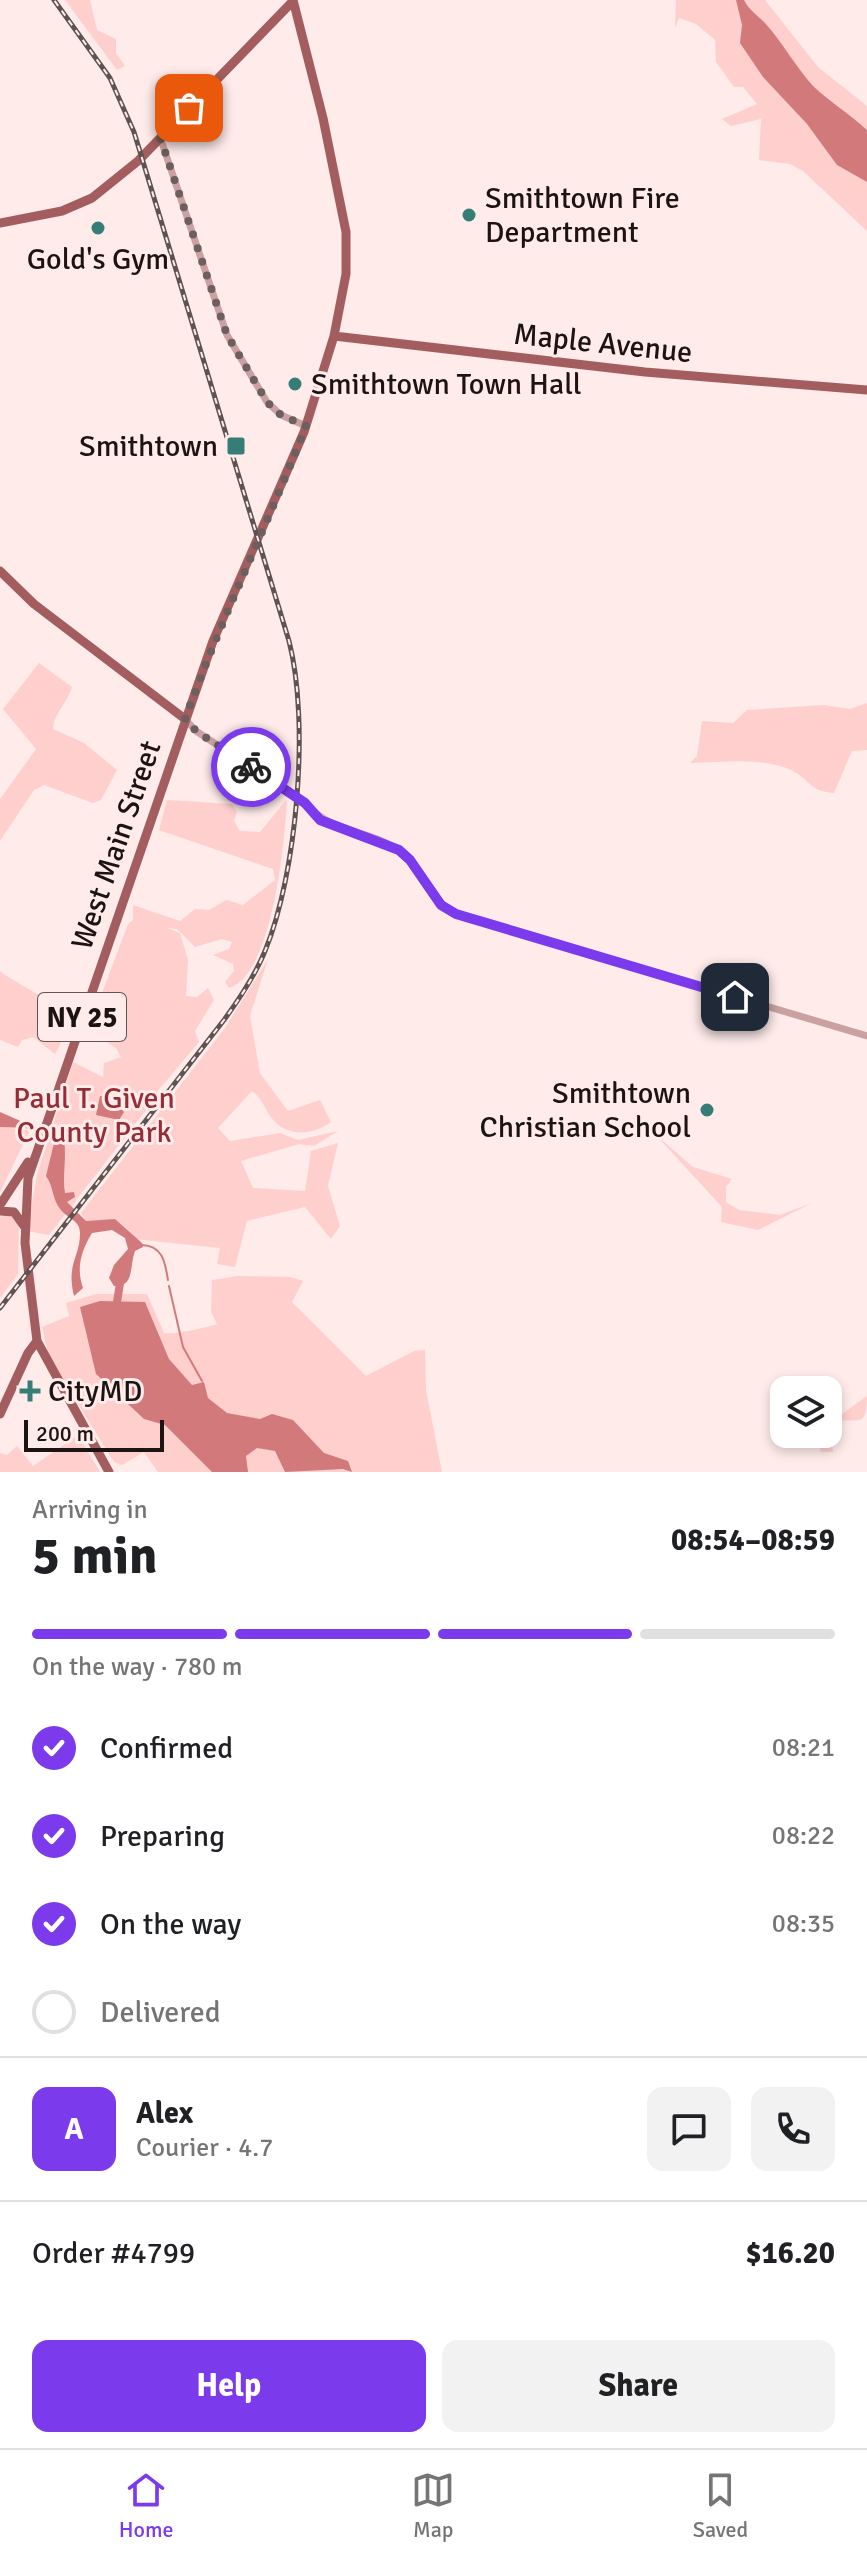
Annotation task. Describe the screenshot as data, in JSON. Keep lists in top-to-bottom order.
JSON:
{
  "streets": {
    "main road": ["Maple Avenue", "West Main Street", "NY 25"]
  },
  "crossings": [
    ["Maple Avenue", "West Main Street"],
    ["West Main Street", "NY 25"]
  ],
  "parks": ["Paul T. Given County Park"],
  "places": {
    "other": [
      "Smithtown Fire Department",
      "Gold's Gym",
      "Smithtown Town Hall",
      "Smithtown Christian School"
    ],
    "transit": ["Smithtown"],
    "health": ["CityMD"]
  },
  "scale_bar": "200 m",
  "page": {
    "scale": "200 m",
    "heading": ["5 min", "Arriving in", "08:54–08:59"],
    "panel": [
      "Alex",
      "Courier · 4.7",
      "Order #4799",
      "$16.20"
    ],
    "bar": "On the way · 780 m",
    "list": [
      ["Confirmed", "08:21"],
      ["Preparing", "08:22"],
      ["On the way", "08:35"],
      "Delivered"
    ],
    "round": "A",
    "buttons": ["Help", "Share"],
    "tabs": ["Home", "Map", "Saved"]
  }
}
